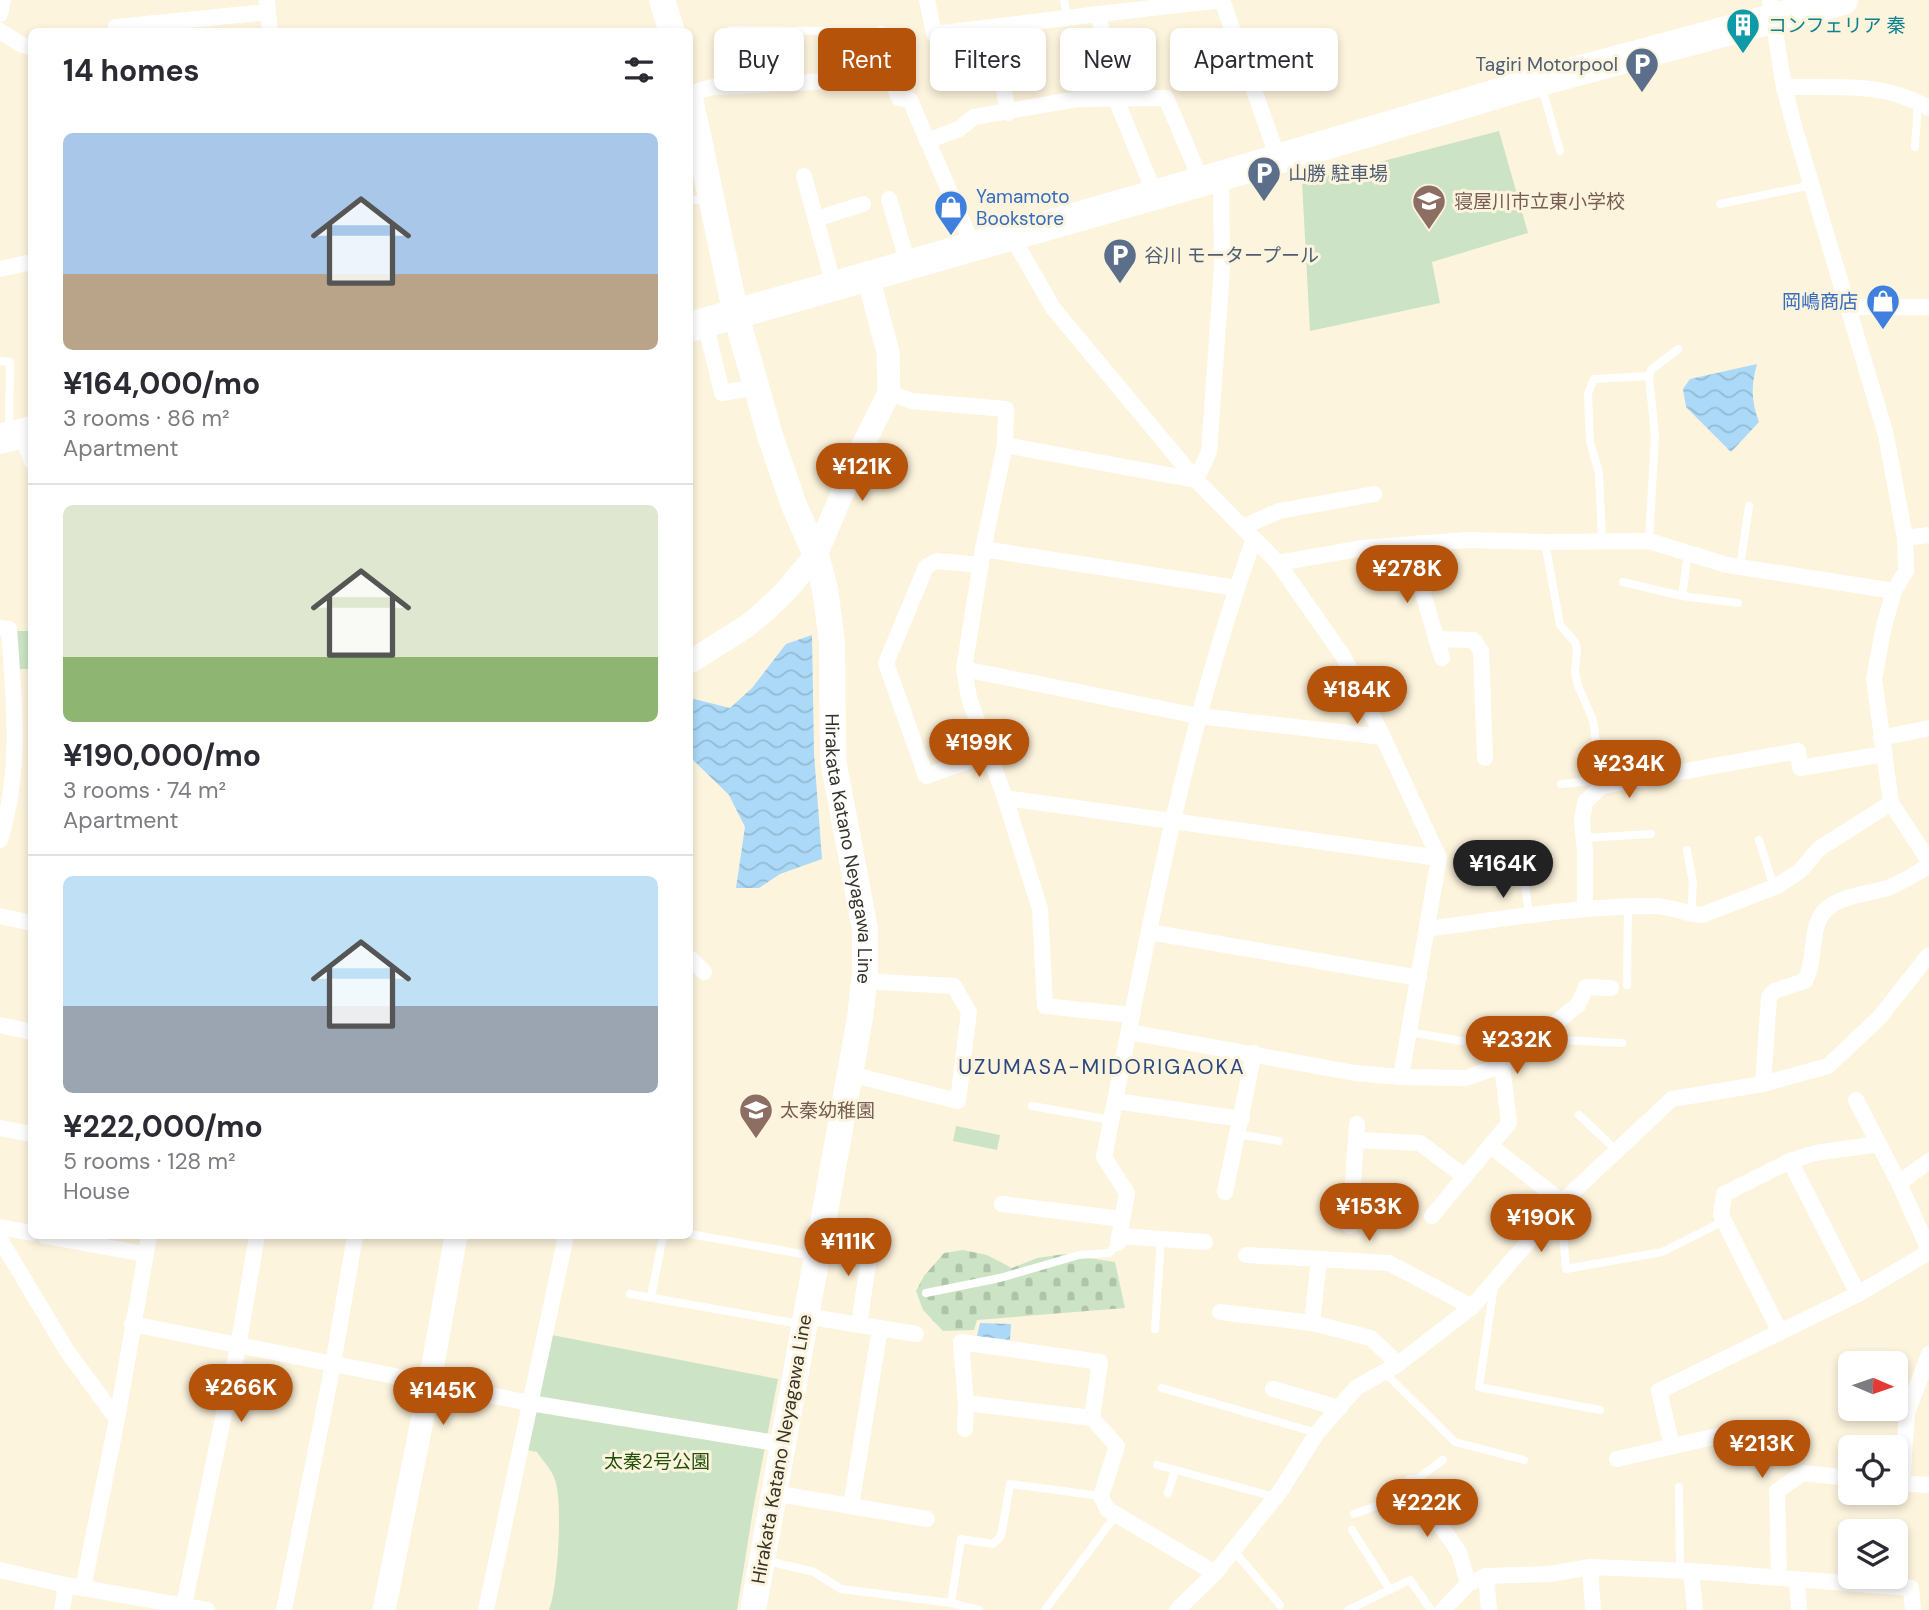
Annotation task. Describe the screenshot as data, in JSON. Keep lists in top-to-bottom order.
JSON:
{
  "streets": {
    "main road": ["Hirakata Katano Neyagawa Line"]
  },
  "districts": ["UZUMASA-MIDORIGAOKA"],
  "parks": ["太秦2号公園"],
  "places": {
    "building": ["コンフェリア 秦"],
    "parking": ["Tagiri Motorpool", "山勝 駐車場", "谷川 モータープール"],
    "school or university": ["寝屋川市立東小学校", "太秦幼稚園"],
    "shop": ["Yamamoto Bookstore", "岡嶋商店"]
  },
  "north": "right",
  "page": {
    "chip": [
      "Buy",
      "Rent",
      "Filters",
      "New",
      "Apartment"
    ],
    "heading": "14 homes",
    "list": [
      {
        "name": "¥164,000/mo",
        "note": "3 rooms · 86 m² · Apartment"
      },
      {
        "name": "¥190,000/mo",
        "note": "3 rooms · 74 m² · Apartment"
      },
      {
        "name": "¥222,000/mo",
        "note": "5 rooms · 128 m² · House"
      }
    ],
    "price": [
      "¥121K",
      "¥278K",
      "¥184K",
      "¥199K",
      "¥234K",
      "¥164K",
      "¥232K",
      "¥153K",
      "¥190K",
      "¥111K",
      "¥266K",
      "¥145K",
      "¥213K",
      "¥222K"
    ]
  }
}
